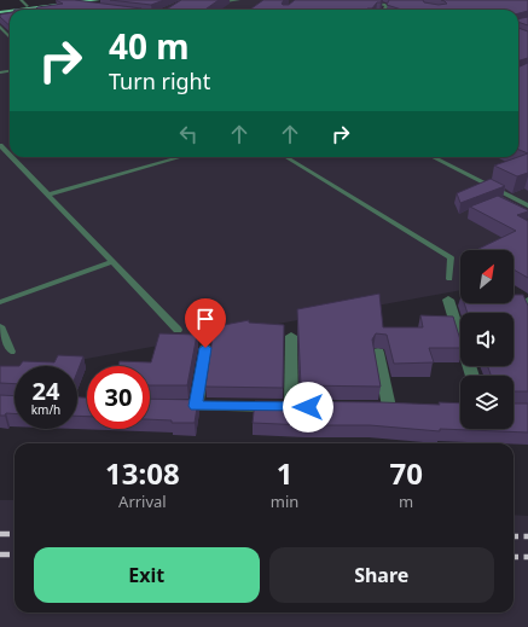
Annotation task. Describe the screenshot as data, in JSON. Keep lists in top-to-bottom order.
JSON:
{
  "north": "top right",
  "page": {
    "turn": ["40 m", "Turn right"],
    "speed": "24 km/h",
    "limit": "30",
    "eta": [
      "13:08",
      "Arrival",
      "1",
      "min",
      "70",
      "m"
    ],
    "buttons": ["Exit", "Share"]
  }
}
